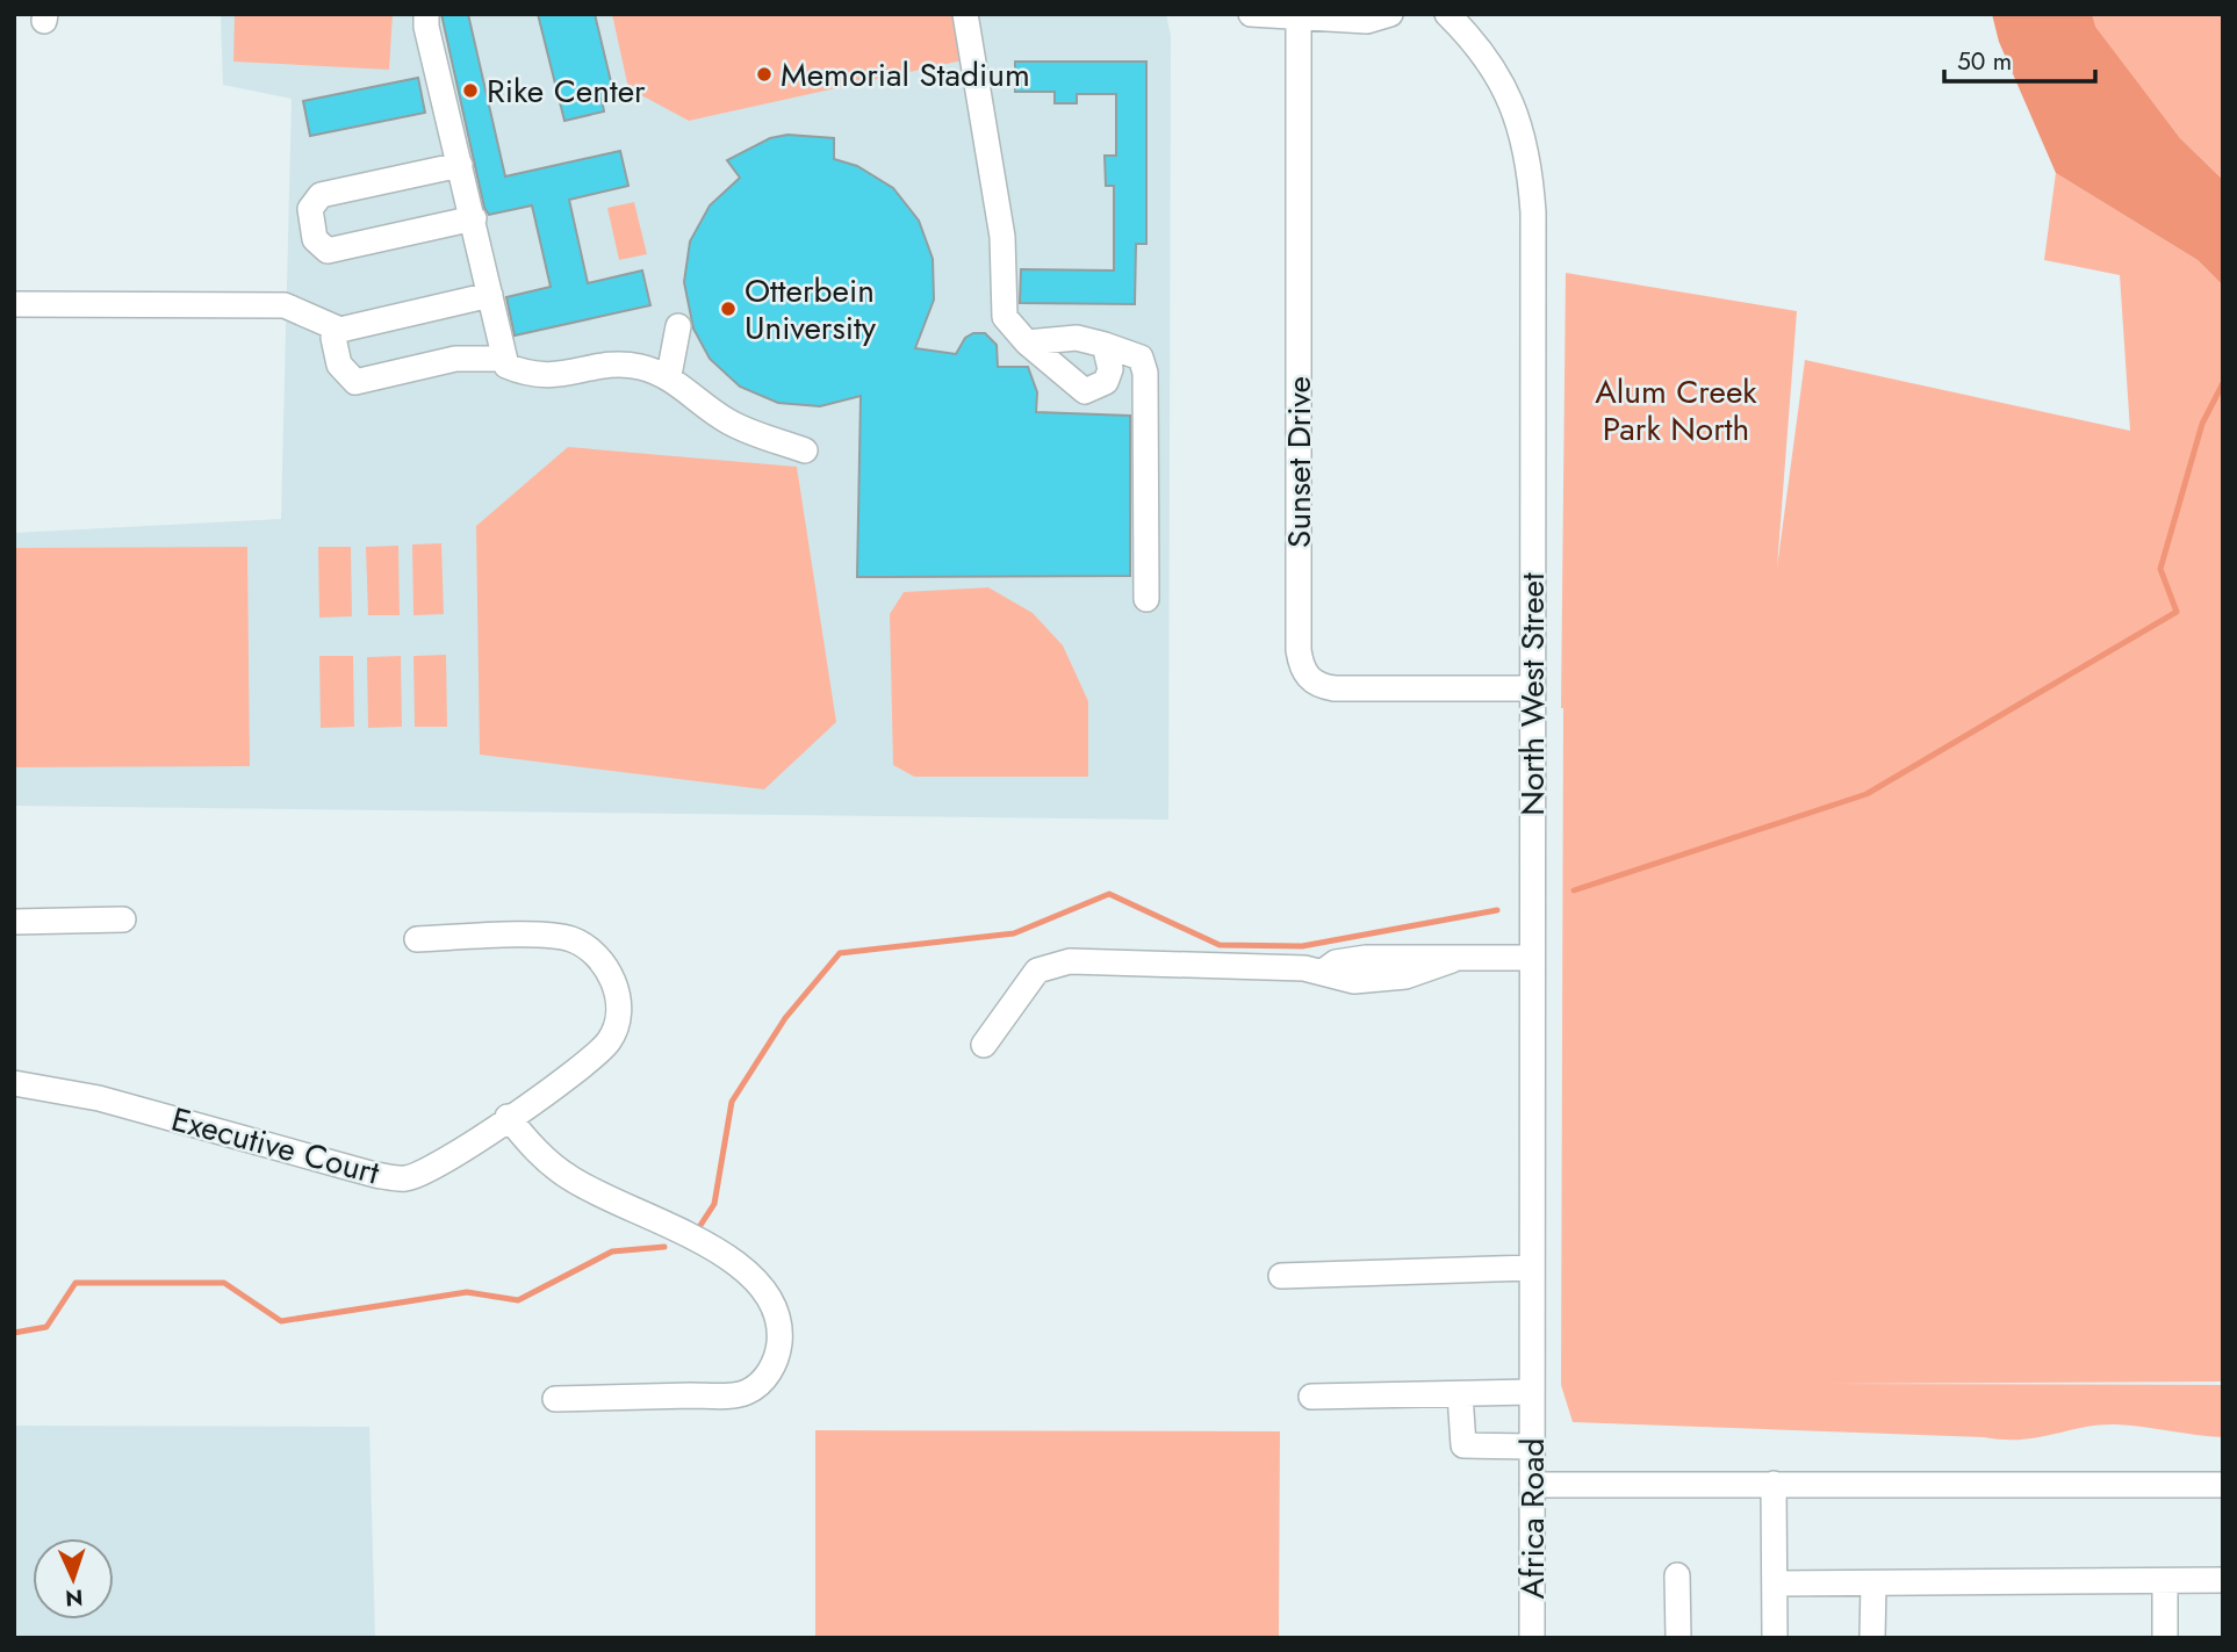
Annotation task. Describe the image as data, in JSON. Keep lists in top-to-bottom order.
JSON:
{
  "streets": {
    "street": [
      "Sunset Drive",
      "North West Street",
      "Executive Court",
      "Africa Road"
    ]
  },
  "crossings": [
    ["Sunset Drive", "North West Street"],
    ["North West Street", "Africa Road"]
  ],
  "parks": ["Alum Creek Park North"],
  "places": ["Memorial Stadium", "Rike Center", "Otterbein University"],
  "scale_bar": "50 m",
  "north": "bottom"
}
